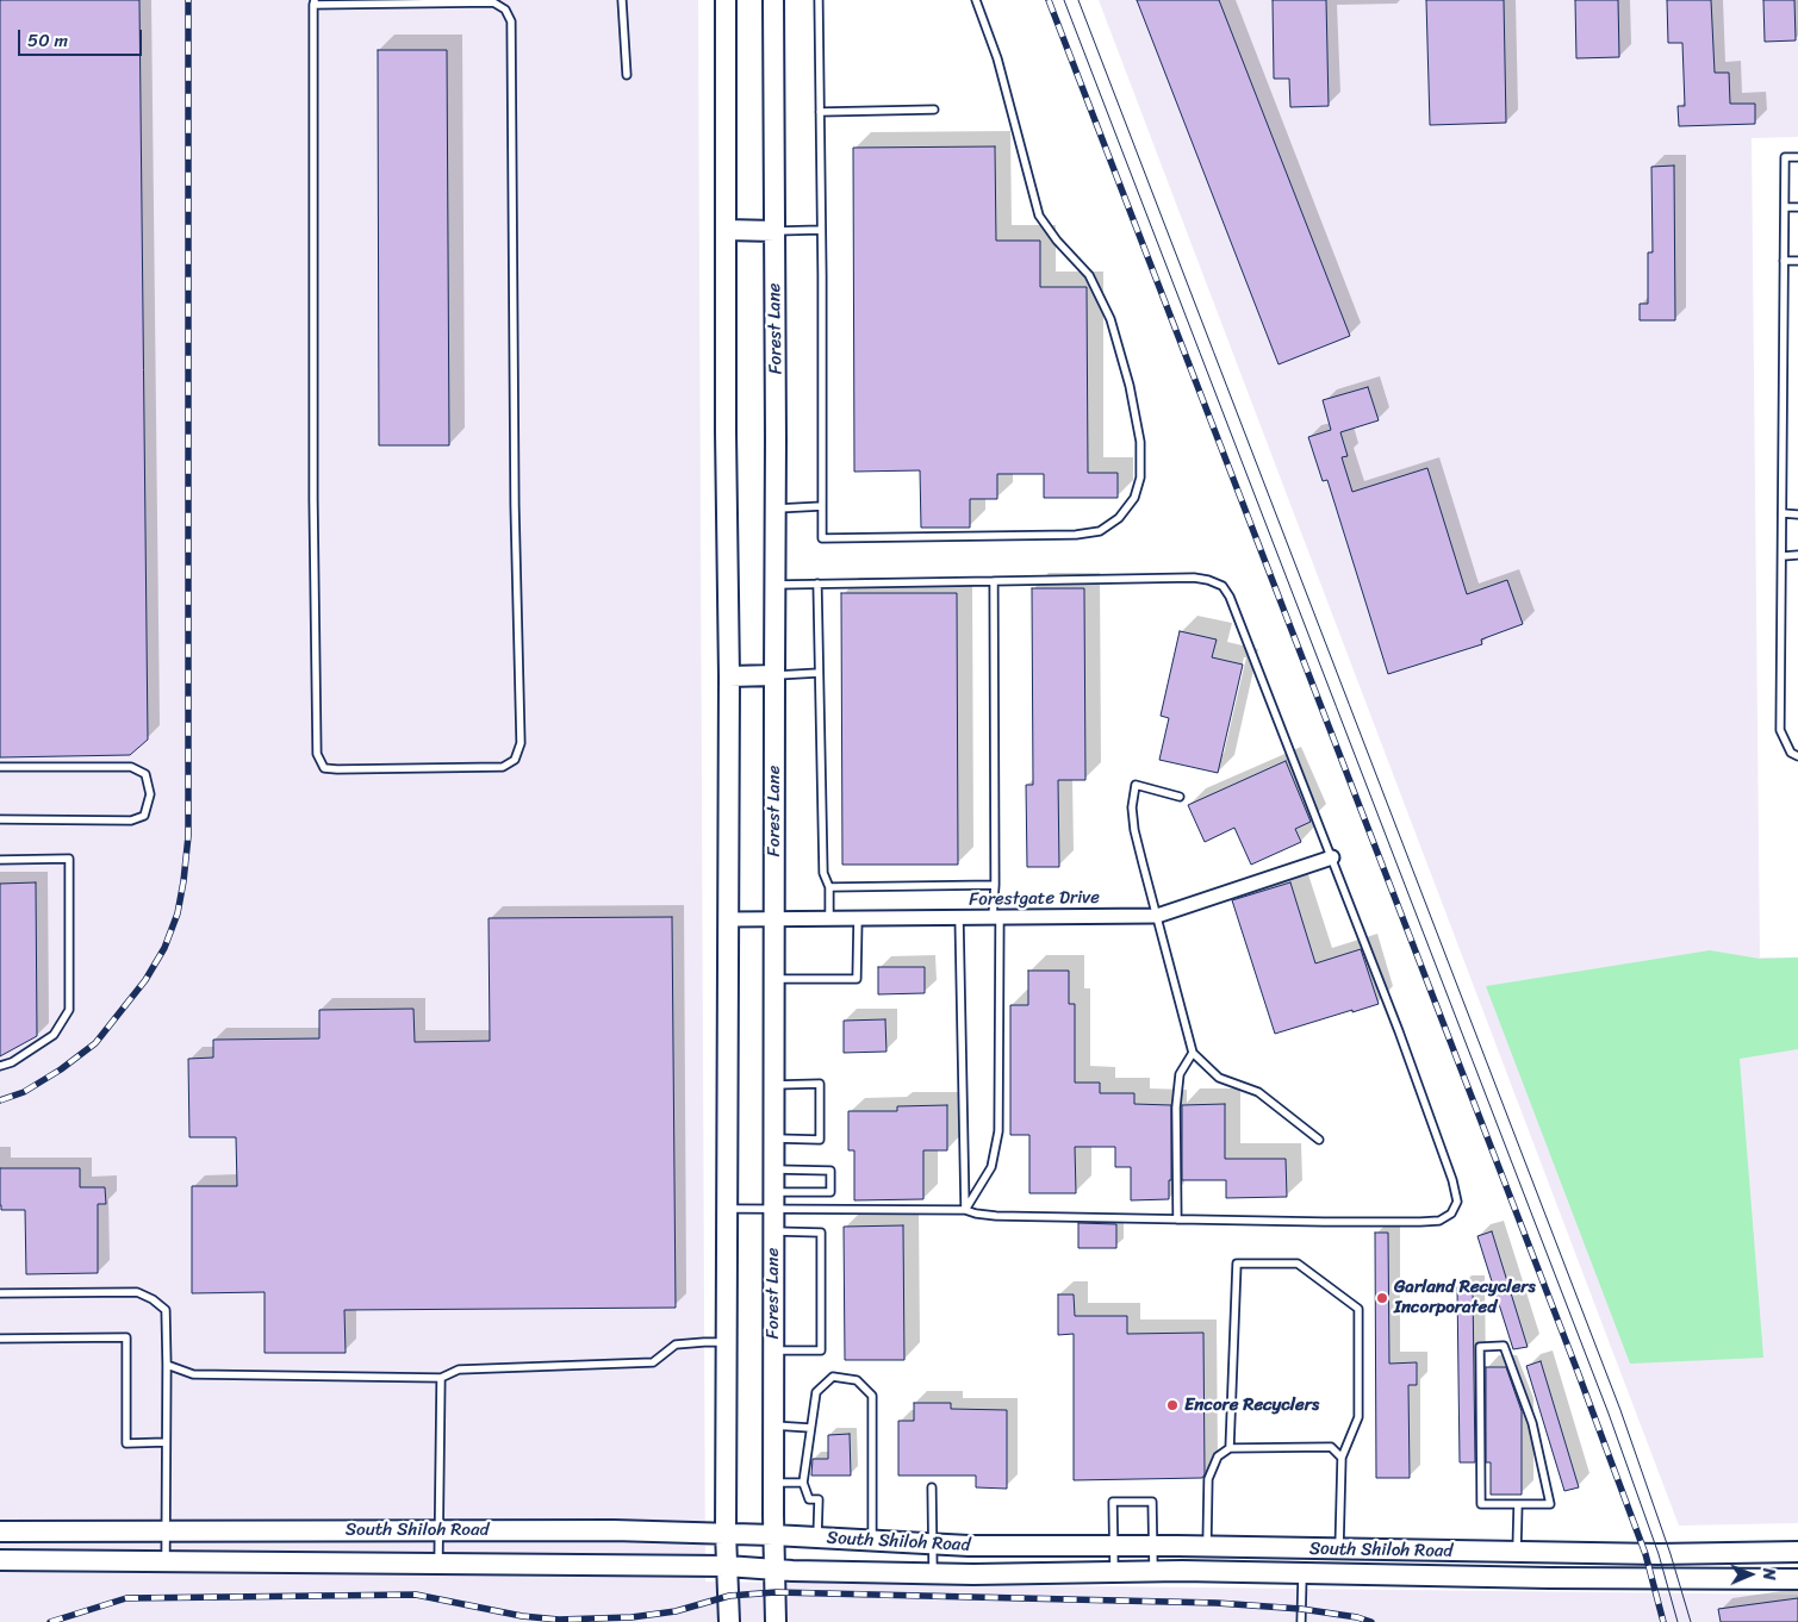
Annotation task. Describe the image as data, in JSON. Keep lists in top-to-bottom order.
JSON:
{
  "streets": {
    "main road": ["Forest Lane", "South Shiloh Road"],
    "street": ["Forestgate Drive"]
  },
  "crossings": [
    ["Forest Lane", "Forestgate Drive"],
    ["Forest Lane", "South Shiloh Road"]
  ],
  "places": ["Garland Recyclers Incorporated", "Encore Recyclers"],
  "scale_bar": "50 m",
  "north": "right"
}
